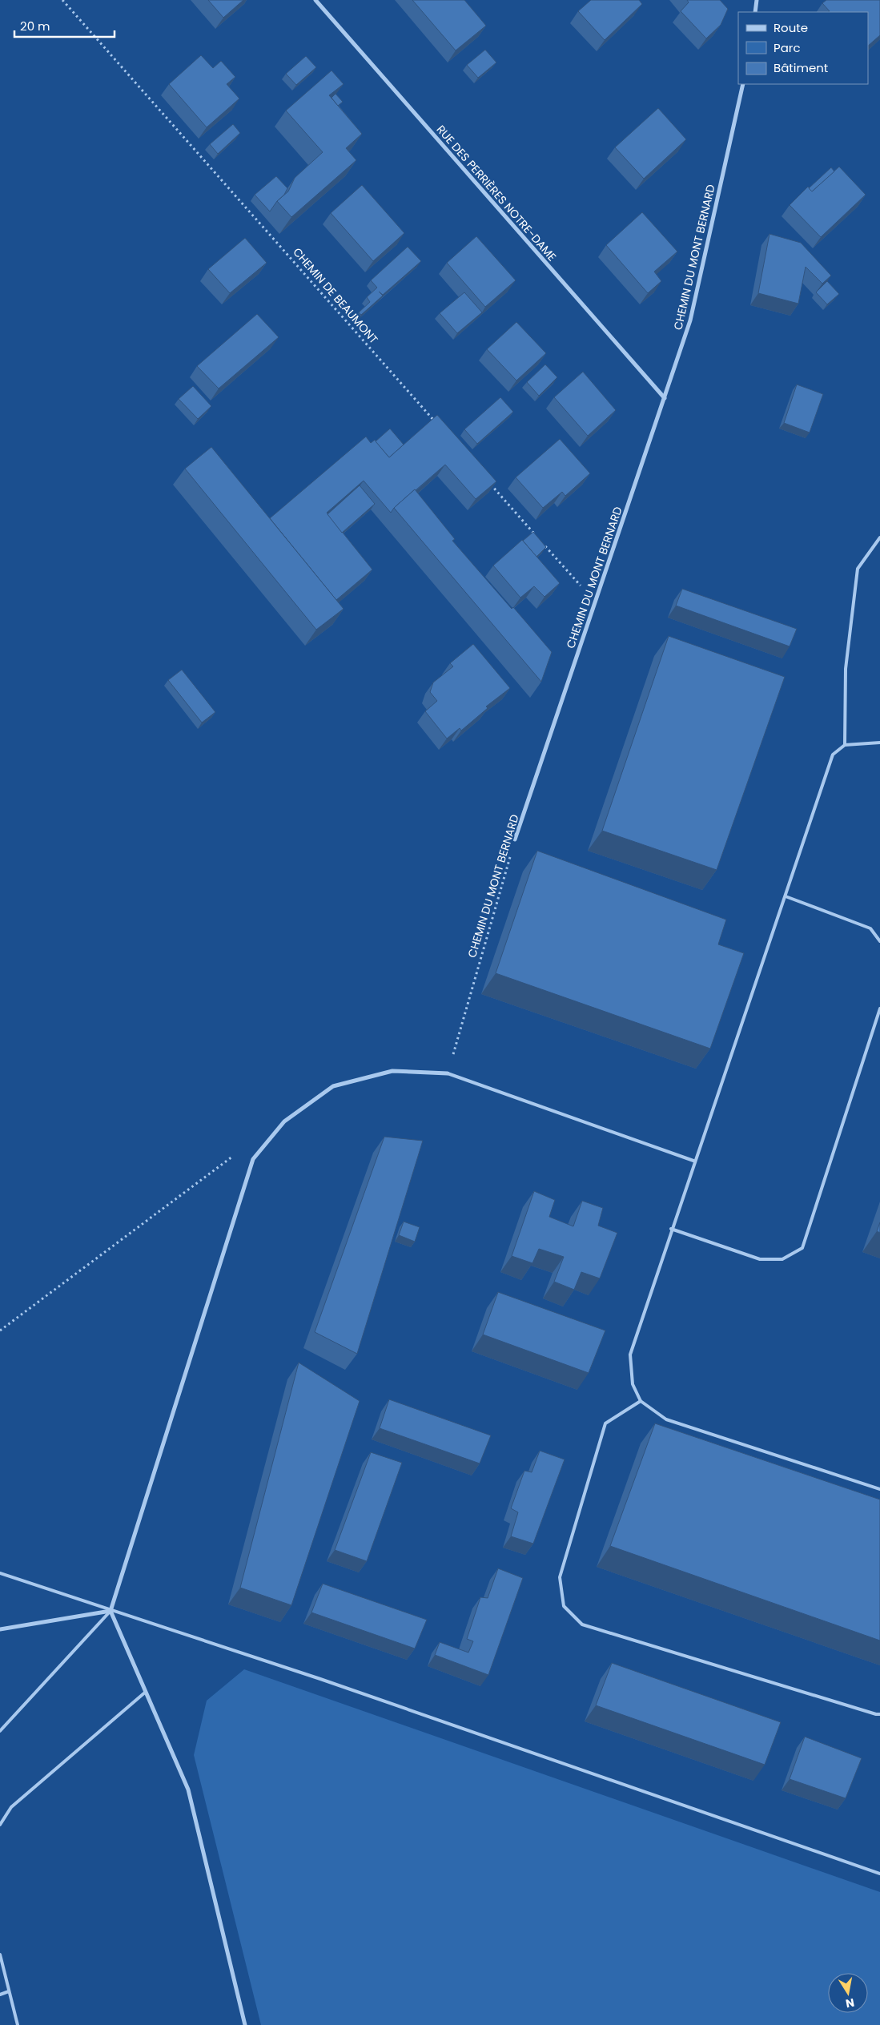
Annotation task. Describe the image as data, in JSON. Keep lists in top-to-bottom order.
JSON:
{
  "streets": {
    "street": ["RUE DES PERRIÈRES NOTRE-DAME", "CHEMIN DU MONT BERNARD"],
    "path": ["CHEMIN DE BEAUMONT"]
  },
  "crossings": [
    ["RUE DES PERRIÈRES NOTRE-DAME", "CHEMIN DU MONT BERNARD"]
  ],
  "legend": ["Route", "Parc", "Bâtiment"],
  "scale_bar": "20 m",
  "north": "bottom"
}
